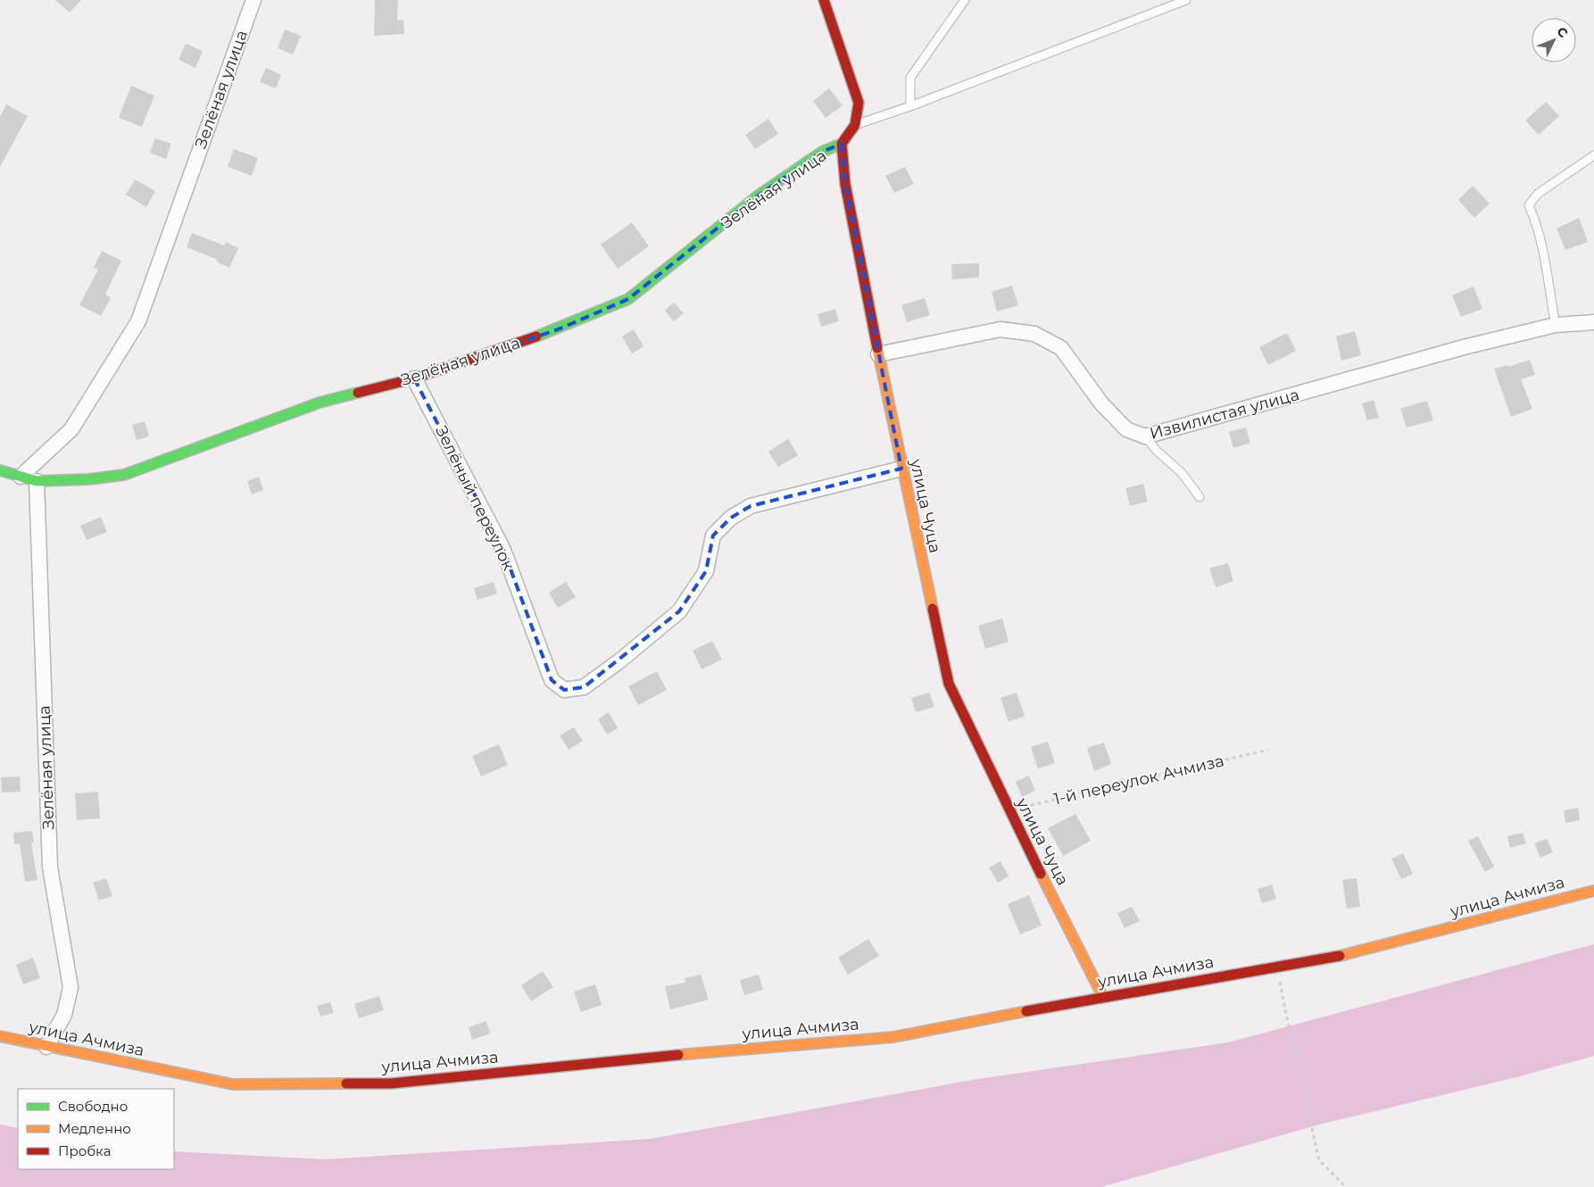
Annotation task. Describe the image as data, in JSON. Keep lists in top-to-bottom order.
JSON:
{
  "streets": {
    "street": [
      "Зелёная улица",
      "Извилистая улица",
      "Зелёный переулок",
      "улица Чуца",
      "улица Ачмиза"
    ],
    "path": ["1-й переулок Ачмиза"]
  },
  "crossings": [
    ["Зелёная улица", "Зелёный переулок"],
    ["Зелёная улица", "улица Чуца"],
    ["Зелёная улица", "улица Ачмиза"],
    ["Извилистая улица", "улица Чуца"],
    ["Зелёный переулок", "улица Чуца"],
    ["улица Чуца", "1-й переулок Ачмиза"],
    ["улица Чуца", "улица Ачмиза"]
  ],
  "legend": ["Свободно", "Медленно", "Пробка"],
  "north": "top right"
}
